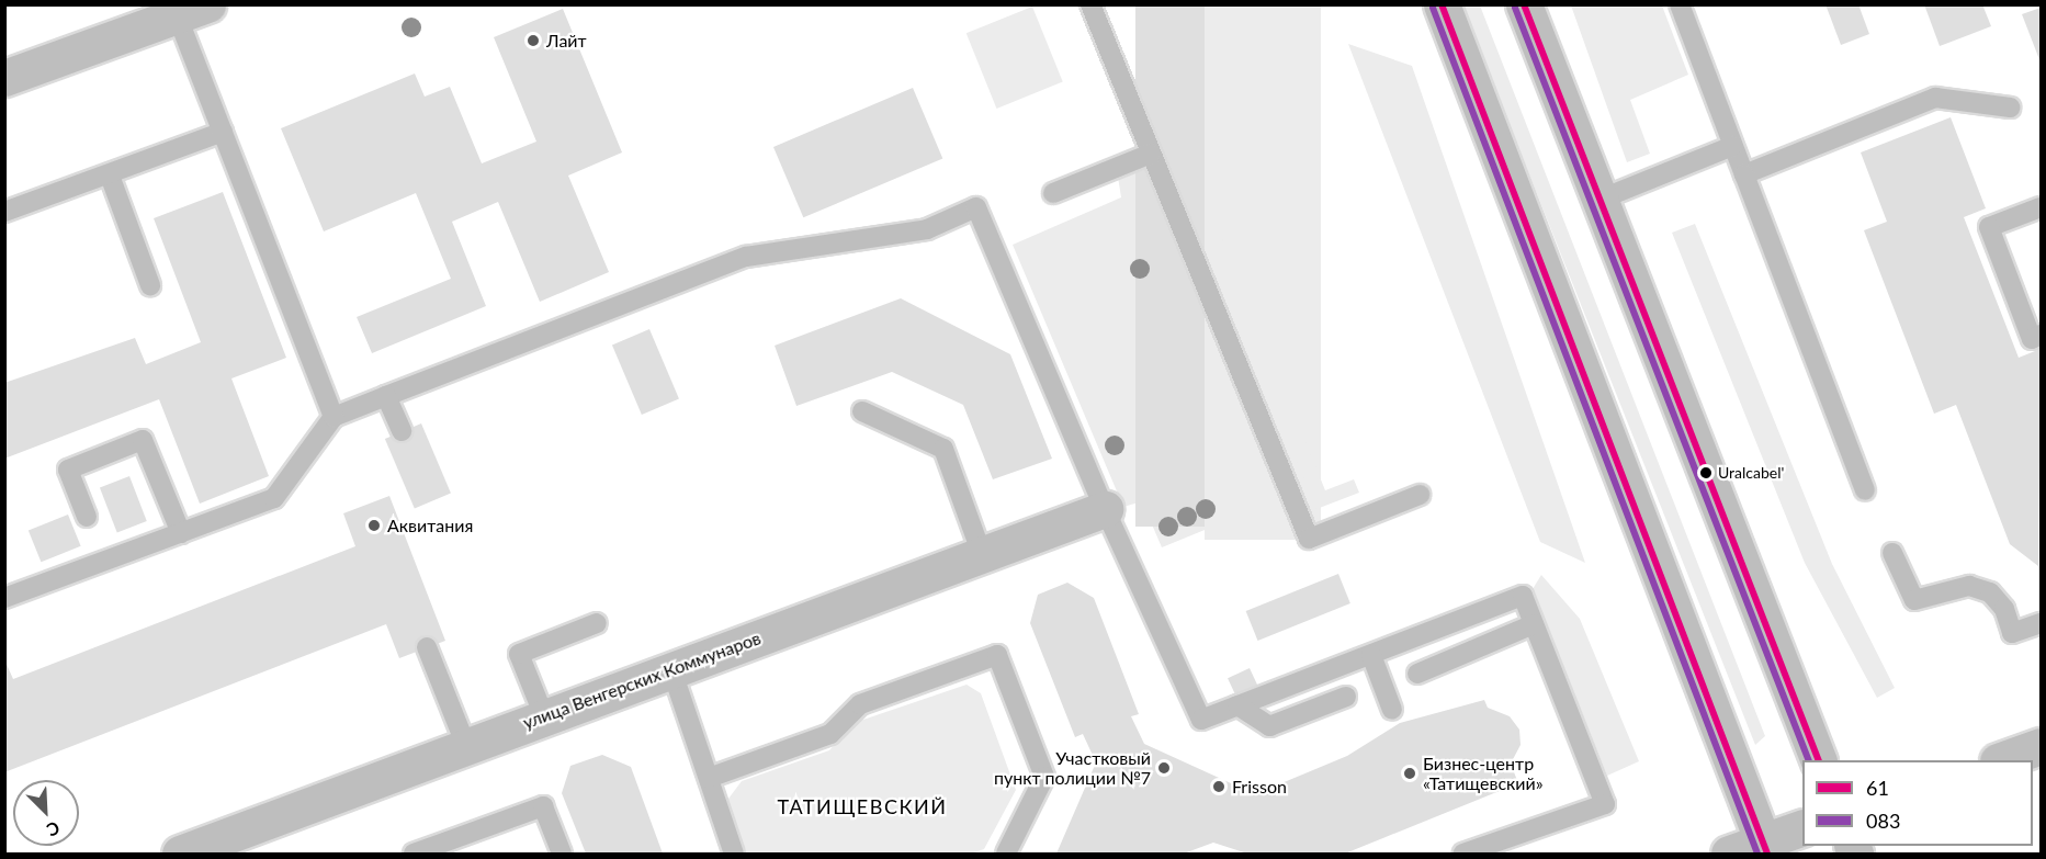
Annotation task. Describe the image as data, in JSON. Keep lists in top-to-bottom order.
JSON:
{
  "streets": {
    "main road": ["улица Венгерских Коммунаров"]
  },
  "districts": ["ТАТИЩЕВСКИЙ"],
  "places": [
    "Лайт",
    "Uralcabel'",
    "Аквитания",
    "Участковый пункт полиции №7",
    "Бизнес-центр «Татищевский»",
    "Frisson"
  ],
  "lines": ["transit line 61", "transit line 083"],
  "legend": ["61", "083"],
  "north": "bottom right"
}
